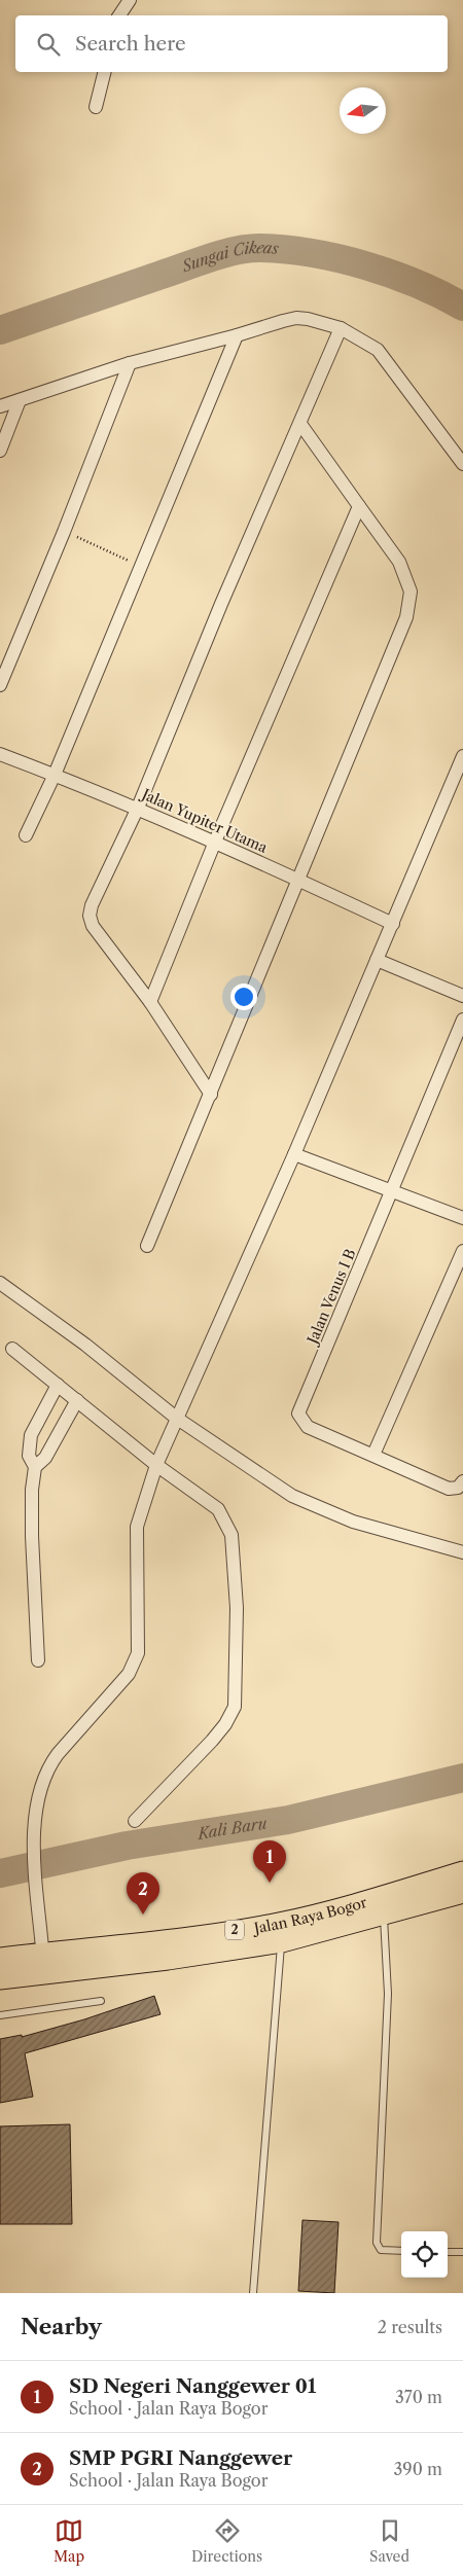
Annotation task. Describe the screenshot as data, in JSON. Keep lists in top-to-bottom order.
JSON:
{
  "streets": {
    "highway": ["Jalan Raya Bogor", "2"],
    "street": ["Jalan Yupiter Utama", "Jalan Venus I B"]
  },
  "water": ["Sungai Cikeas", "Kali Baru"],
  "north": "left",
  "page": {
    "search": "Search here",
    "pins": ["1", "2"],
    "heading": ["Nearby", "2 results"],
    "list": [
      {
        "mark": "1",
        "name": "SD Negeri Nanggewer 01",
        "note": "School · Jalan Raya Bogor",
        "value": "370 m"
      },
      {
        "mark": "2",
        "name": "SMP PGRI Nanggewer",
        "note": "School · Jalan Raya Bogor",
        "value": "390 m"
      }
    ],
    "nav": ["Map", "Directions", "Saved"]
  }
}
